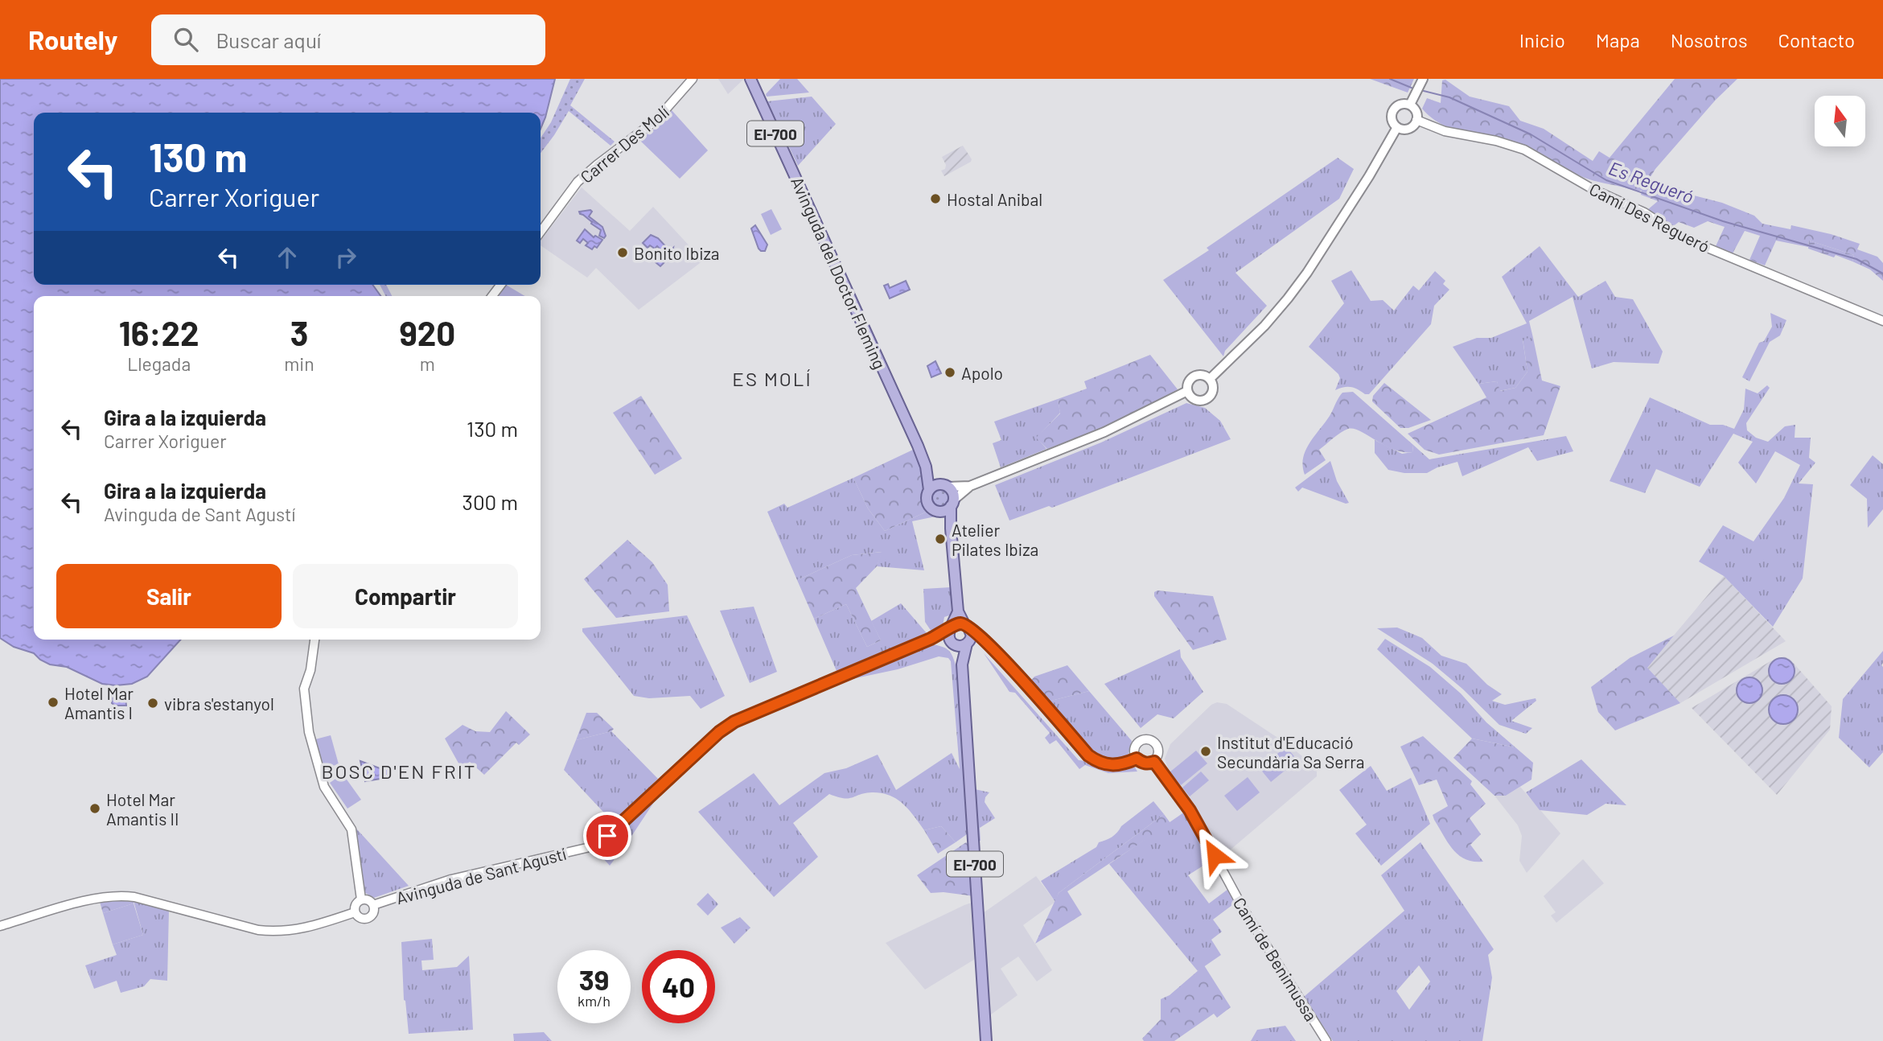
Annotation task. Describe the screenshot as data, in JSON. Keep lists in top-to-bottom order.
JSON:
{
  "streets": {
    "main road": ["EI-700", "Avinguda del Doctor Fleming"],
    "street": [
      "Carrer Des Molí",
      "Camí Des Regueró",
      "Avinguda de Sant Agustí",
      "Camí de Benimussa"
    ]
  },
  "crossings": [
    ["EI-700", "Avinguda del Doctor Fleming"],
    ["EI-700", "Avinguda de Sant Agustí"]
  ],
  "districts": ["ES MOLÍ", "BOSC D'EN FRIT"],
  "water": ["Es Regueró"],
  "places": [
    "Hostal Anibal",
    "Bonito Ibiza",
    "Apolo",
    "Atelier Pilates Ibiza",
    "Hotel Mar Amantis I",
    "vibra s'estanyol",
    "Institut d'Educació Secundària Sa Serra",
    "Hotel Mar Amantis II"
  ],
  "north": "top",
  "page": {
    "header": "Routely",
    "search": "Buscar aquí",
    "nav": [
      "Inicio",
      "Mapa",
      "Nosotros",
      "Contacto"
    ],
    "turn": ["130 m", "Carrer Xoriguer"],
    "eta": [
      "16:22",
      "Llegada",
      "3",
      "min",
      "920",
      "m"
    ],
    "list": [
      {
        "name": "Gira a la izquierda",
        "note": "Carrer Xoriguer",
        "value": "130 m"
      },
      {
        "name": "Gira a la izquierda",
        "note": "Avinguda de Sant Agustí",
        "value": "300 m"
      }
    ],
    "buttons": ["Salir", "Compartir"],
    "speed": "39 km/h",
    "limit": "40"
  }
}
